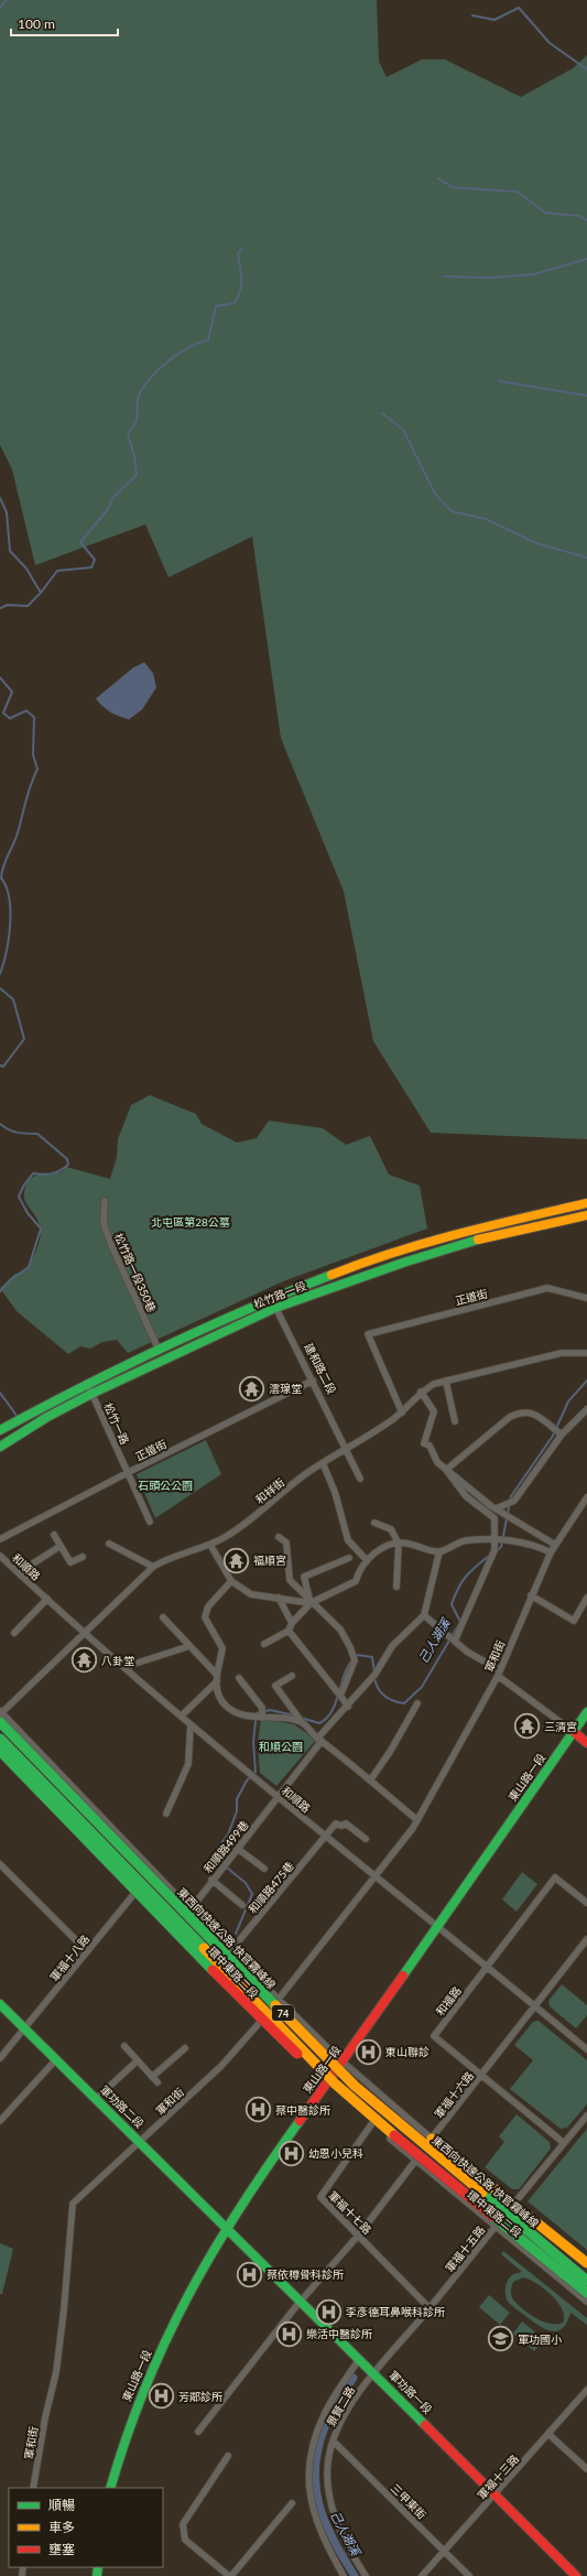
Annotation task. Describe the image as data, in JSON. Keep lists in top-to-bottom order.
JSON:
{
  "streets": {
    "main road": [
      "松竹路一段",
      "東山路一段",
      "東西向快速公路 快官霧峰線",
      "74",
      "軍功路二段",
      "軍功路一段"
    ],
    "street": [
      "松竹路一段350巷",
      "正道街",
      "建和路二段",
      "松竹一路",
      "和祥街",
      "和順路",
      "軍和街",
      "和順路499巷",
      "和順路475巷",
      "軍福十八路",
      "環中東路二段",
      "和福路",
      "軍福十六路",
      "軍福十七路",
      "軍福十五路",
      "景賢二路",
      "軍福十三路",
      "三甲東街"
    ]
  },
  "crossings": [
    ["松竹路一段350巷", "松竹路一段"],
    ["松竹路一段", "建和路二段"],
    ["松竹路一段", "松竹一路"],
    ["正道街", "建和路二段"],
    ["正道街", "松竹一路"],
    ["正道街", "和祥街"],
    ["建和路二段", "和祥街"],
    ["和祥街", "和順路"],
    ["和祥街", "東西向快速公路 快官霧峰線"],
    ["和祥街", "環中東路二段"],
    ["和順路", "軍和街"],
    ["和順路", "東山路一段"],
    ["和順路", "和順路499巷"],
    ["和順路", "和順路475巷"],
    ["和順路", "和福路"],
    ["和順路", "軍福十六路"],
    ["軍和街", "環中東路二段"],
    ["軍和街", "軍功路二段"],
    ["東山路一段", "東西向快速公路 快官霧峰線"],
    ["東山路一段", "環中東路二段"],
    ["東山路一段", "74"],
    ["東山路一段", "軍功路二段"],
    ["東山路一段", "軍功路一段"],
    ["和順路499巷", "環中東路二段"],
    ["和順路475巷", "環中東路二段"],
    ["東西向快速公路 快官霧峰線", "環中東路二段"],
    ["東西向快速公路 快官霧峰線", "74"],
    ["軍福十八路", "環中東路二段"],
    ["軍福十八路", "軍功路二段"],
    ["環中東路二段", "74"],
    ["環中東路二段", "軍福十六路"],
    ["環中東路二段", "軍福十七路"],
    ["環中東路二段", "軍福十五路"],
    ["和福路", "軍福十六路"],
    ["和福路", "軍福十五路"],
    ["軍福十六路", "軍福十七路"],
    ["軍福十六路", "軍功路一段"],
    ["軍功路二段", "軍功路一段"],
    ["軍福十七路", "軍福十五路"],
    ["軍福十五路", "軍功路一段"],
    ["軍福十五路", "景賢二路"],
    ["軍功路一段", "景賢二路"],
    ["軍功路一段", "軍福十三路"],
    ["景賢二路", "三甲東街"],
    ["軍福十三路", "三甲東街"]
  ],
  "water": ["己人湖溪"],
  "parks": ["北屯區第28公墓", "石頭公公園", "和順公園"],
  "places": {
    "temple": [
      "澐瑔堂",
      "福順宮",
      "八卦堂",
      "三清宮"
    ],
    "hospital": [
      "東山聯診",
      "蔡中醫診所",
      "幼恩小兒科",
      "蔡依樽骨科診所",
      "李彥德耳鼻喉科診所",
      "樂活中醫診所",
      "芳鄰診所"
    ],
    "school or university": ["軍功國小"]
  },
  "legend": ["順暢", "車多", "壅塞"],
  "scale_bar": "100 m"
}
